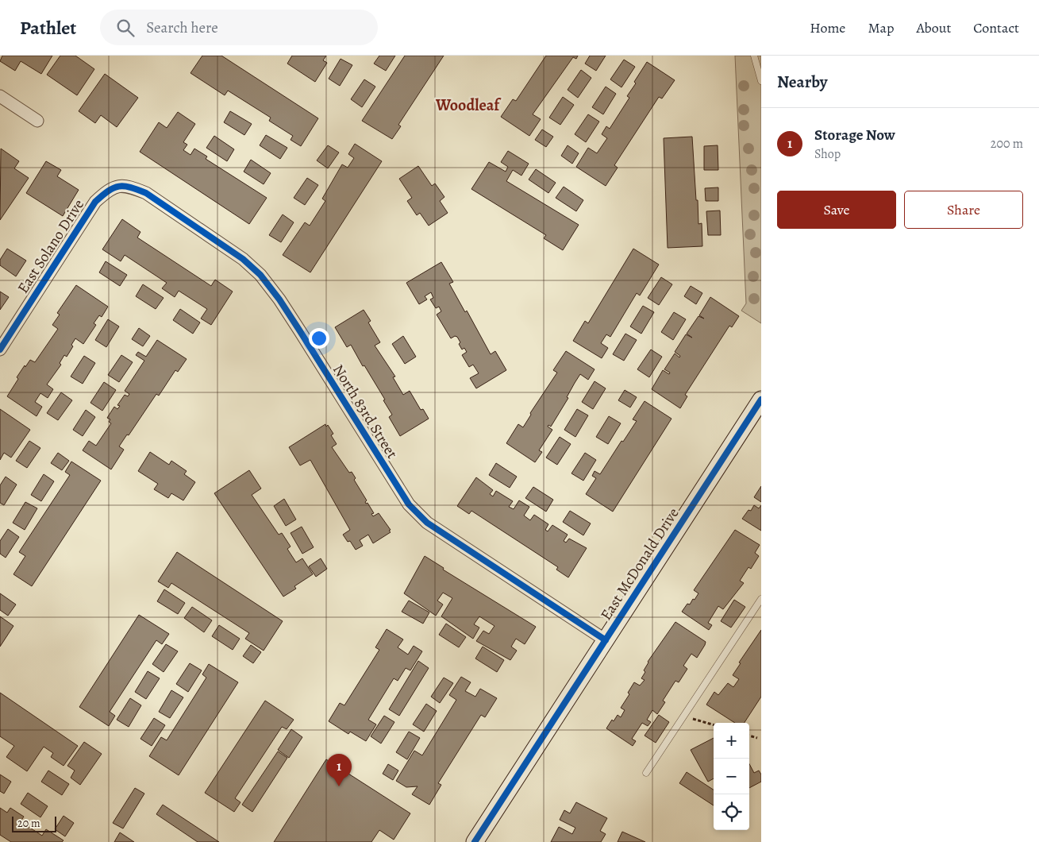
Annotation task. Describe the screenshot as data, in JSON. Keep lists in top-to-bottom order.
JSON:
{
  "streets": {
    "main road": ["East McDonald Drive"],
    "street": ["East Solano Drive", "North 83rd Street"]
  },
  "crossings": [
    ["East Solano Drive", "North 83rd Street"],
    ["North 83rd Street", "East McDonald Drive"]
  ],
  "districts": ["Woodleaf"],
  "scale_bar": "20 m",
  "page": {
    "header": "Pathlet",
    "search": "Search here",
    "nav": [
      "Home",
      "Map",
      "About",
      "Contact"
    ],
    "heading": "Nearby",
    "list": [
      {
        "mark": "1",
        "name": "Storage Now",
        "note": "Shop",
        "value": "200 m"
      }
    ],
    "buttons": ["Save", "Share"],
    "map_buttons": ["+", "−"],
    "pins": "1",
    "scale": "20 m"
  }
}
